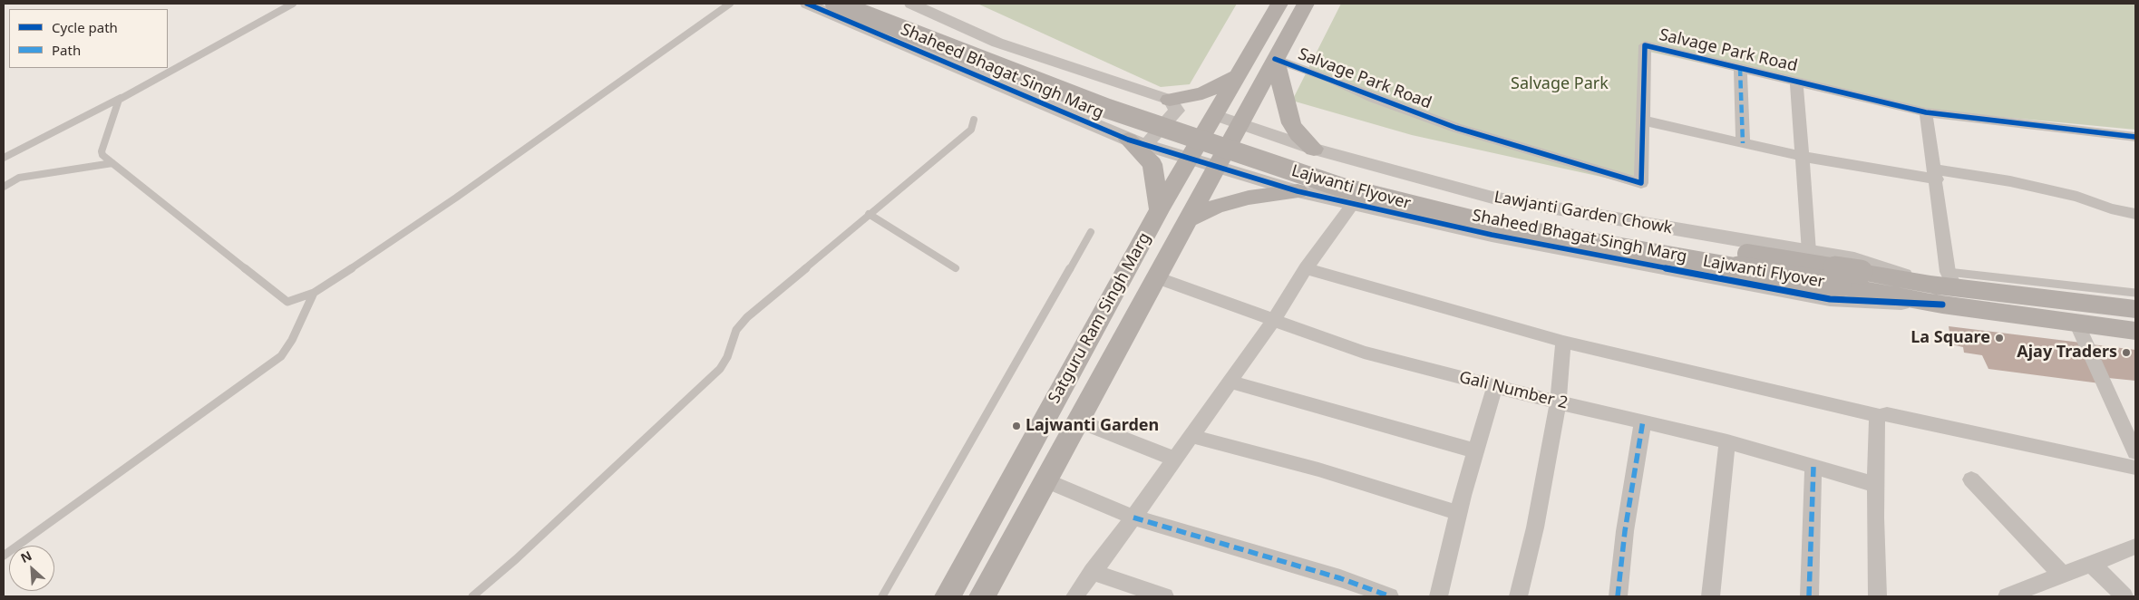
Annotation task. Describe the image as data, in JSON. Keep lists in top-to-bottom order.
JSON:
{
  "streets": {
    "main road": ["Shaheed Bhagat Singh Marg", "Lajwanti Flyover", "Satguru Ram Singh Marg"],
    "street": ["Salvage Park Road", "Lawjanti Garden Chowk", "Gali Number 2"]
  },
  "crossings": [
    ["Shaheed Bhagat Singh Marg", "Lajwanti Flyover"],
    ["Shaheed Bhagat Singh Marg", "Lawjanti Garden Chowk"],
    ["Shaheed Bhagat Singh Marg", "Satguru Ram Singh Marg"],
    ["Lajwanti Flyover", "Lawjanti Garden Chowk"],
    ["Satguru Ram Singh Marg", "Gali Number 2"]
  ],
  "parks": ["Salvage Park"],
  "places": ["La Square", "Ajay Traders", "Lajwanti Garden"],
  "legend": ["Cycle path", "Path"],
  "north": "top left"
}
